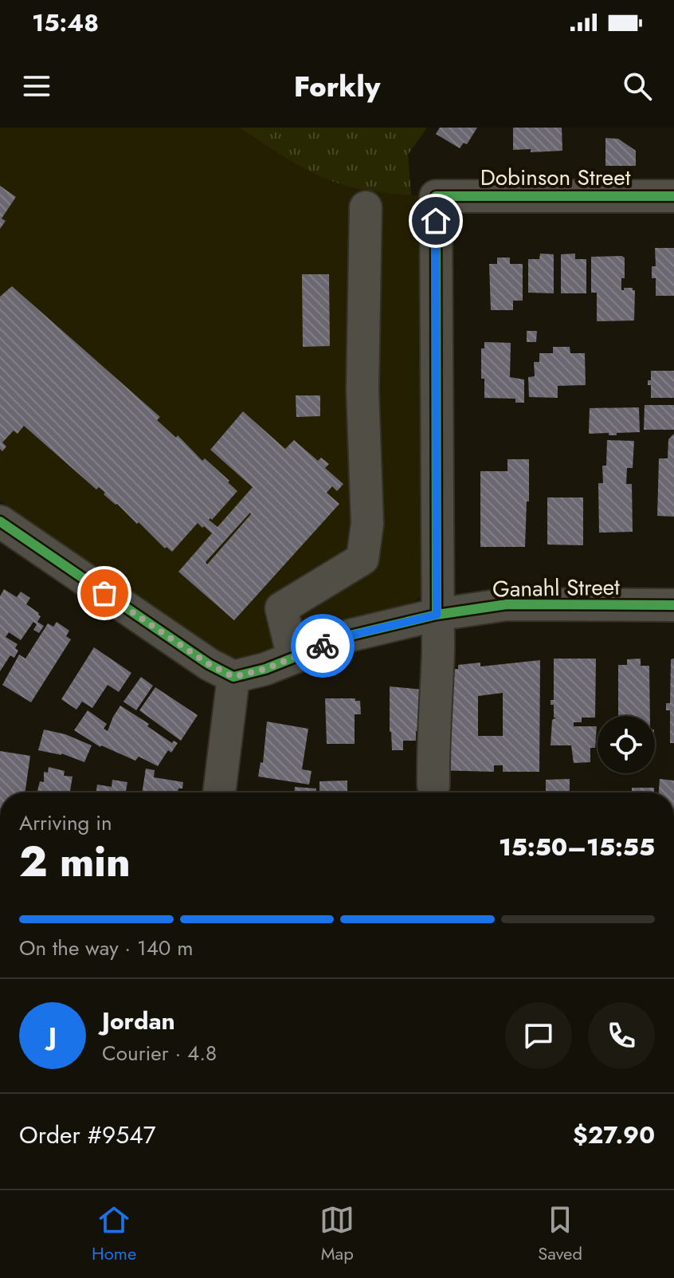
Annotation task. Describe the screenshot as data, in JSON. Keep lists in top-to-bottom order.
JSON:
{
  "streets": {
    "street": ["Dobinson Street", "Ganahl Street"]
  },
  "crossings": [
    ["Dobinson Street", "Ganahl Street"]
  ],
  "page": {
    "status": "15:48",
    "header": "Forkly",
    "heading": ["2 min", "Arriving in", "15:50–15:55"],
    "panel": [
      "Jordan",
      "Courier · 4.8",
      "Order #9547",
      "$27.90"
    ],
    "bar": "On the way · 140 m",
    "round": "J",
    "tabs": ["Home", "Map", "Saved"]
  }
}
